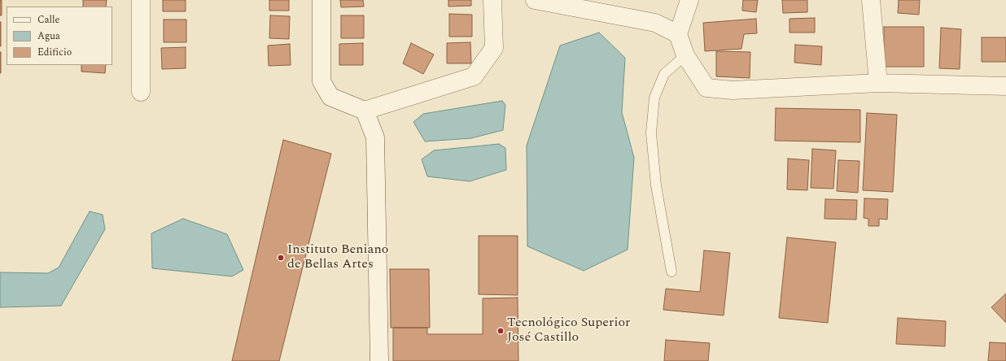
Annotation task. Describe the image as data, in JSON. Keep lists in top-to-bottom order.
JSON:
{
  "places": ["Instituto Beniano de Bellas Artes", "Tecnológico Superior José Castillo"],
  "legend": ["Calle", "Agua", "Edificio"]
}
